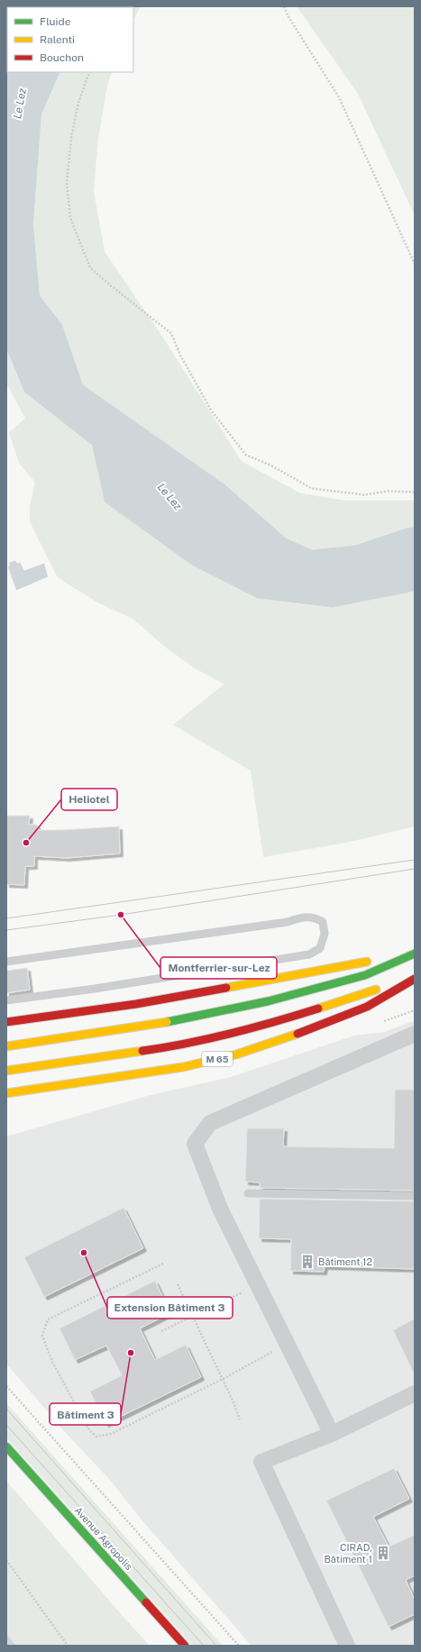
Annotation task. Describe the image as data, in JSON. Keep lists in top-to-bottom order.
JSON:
{
  "streets": {
    "main road": ["M 65", "Avenue Agropolis"]
  },
  "water": ["Le Lez"],
  "places": {
    "other": [
      "Heliotel",
      "Montferrier-sur-Lez",
      "Extension Bâtiment 3",
      "Bâtiment 3"
    ],
    "building": ["Bâtiment 12", "CIRAD, Bâtiment 1"]
  },
  "legend": ["Fluide", "Ralenti", "Bouchon"]
}
